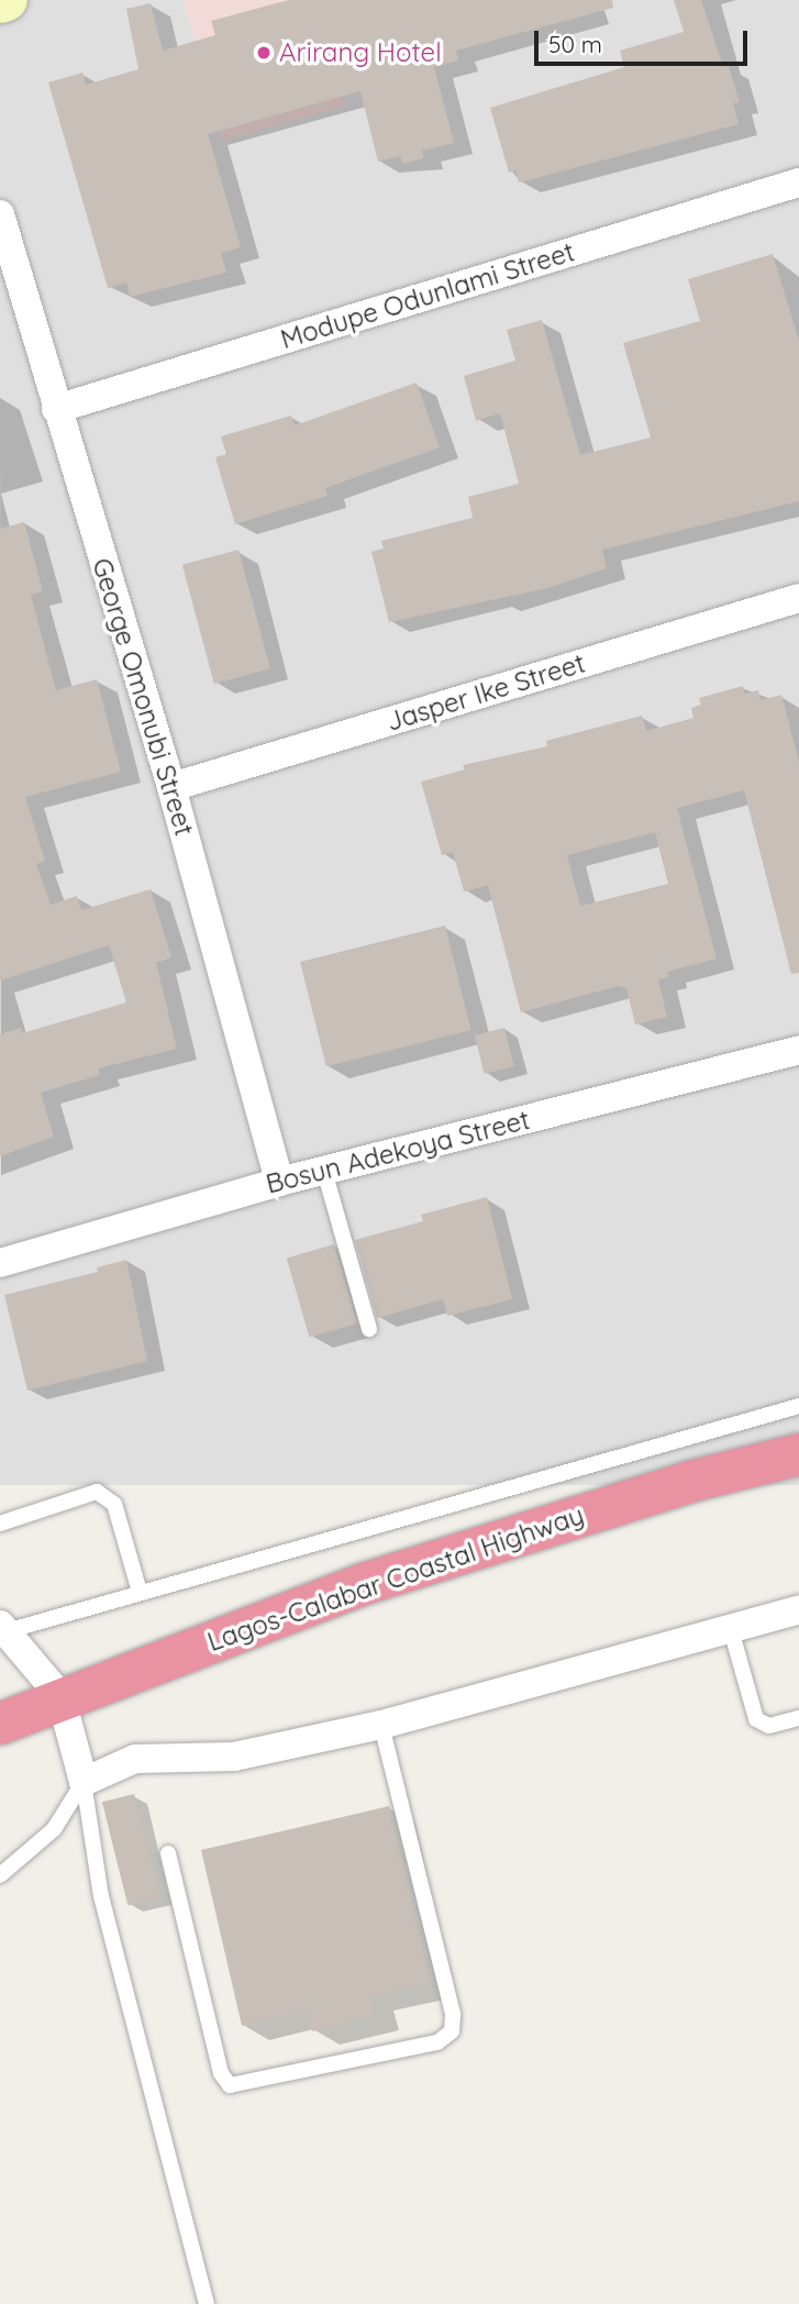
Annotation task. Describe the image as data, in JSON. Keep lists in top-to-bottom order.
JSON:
{
  "streets": {
    "highway": ["Lagos-Calabar Coastal Highway"],
    "street": [
      "Modupe Odunlami Street",
      "Jasper Ike Street",
      "George Omonubi Street",
      "Bosun Adekoya Street"
    ]
  },
  "crossings": [
    ["Modupe Odunlami Street", "George Omonubi Street"],
    ["Jasper Ike Street", "George Omonubi Street"],
    ["George Omonubi Street", "Bosun Adekoya Street"]
  ],
  "places": ["Arirang Hotel"],
  "scale_bar": "50 m"
}
